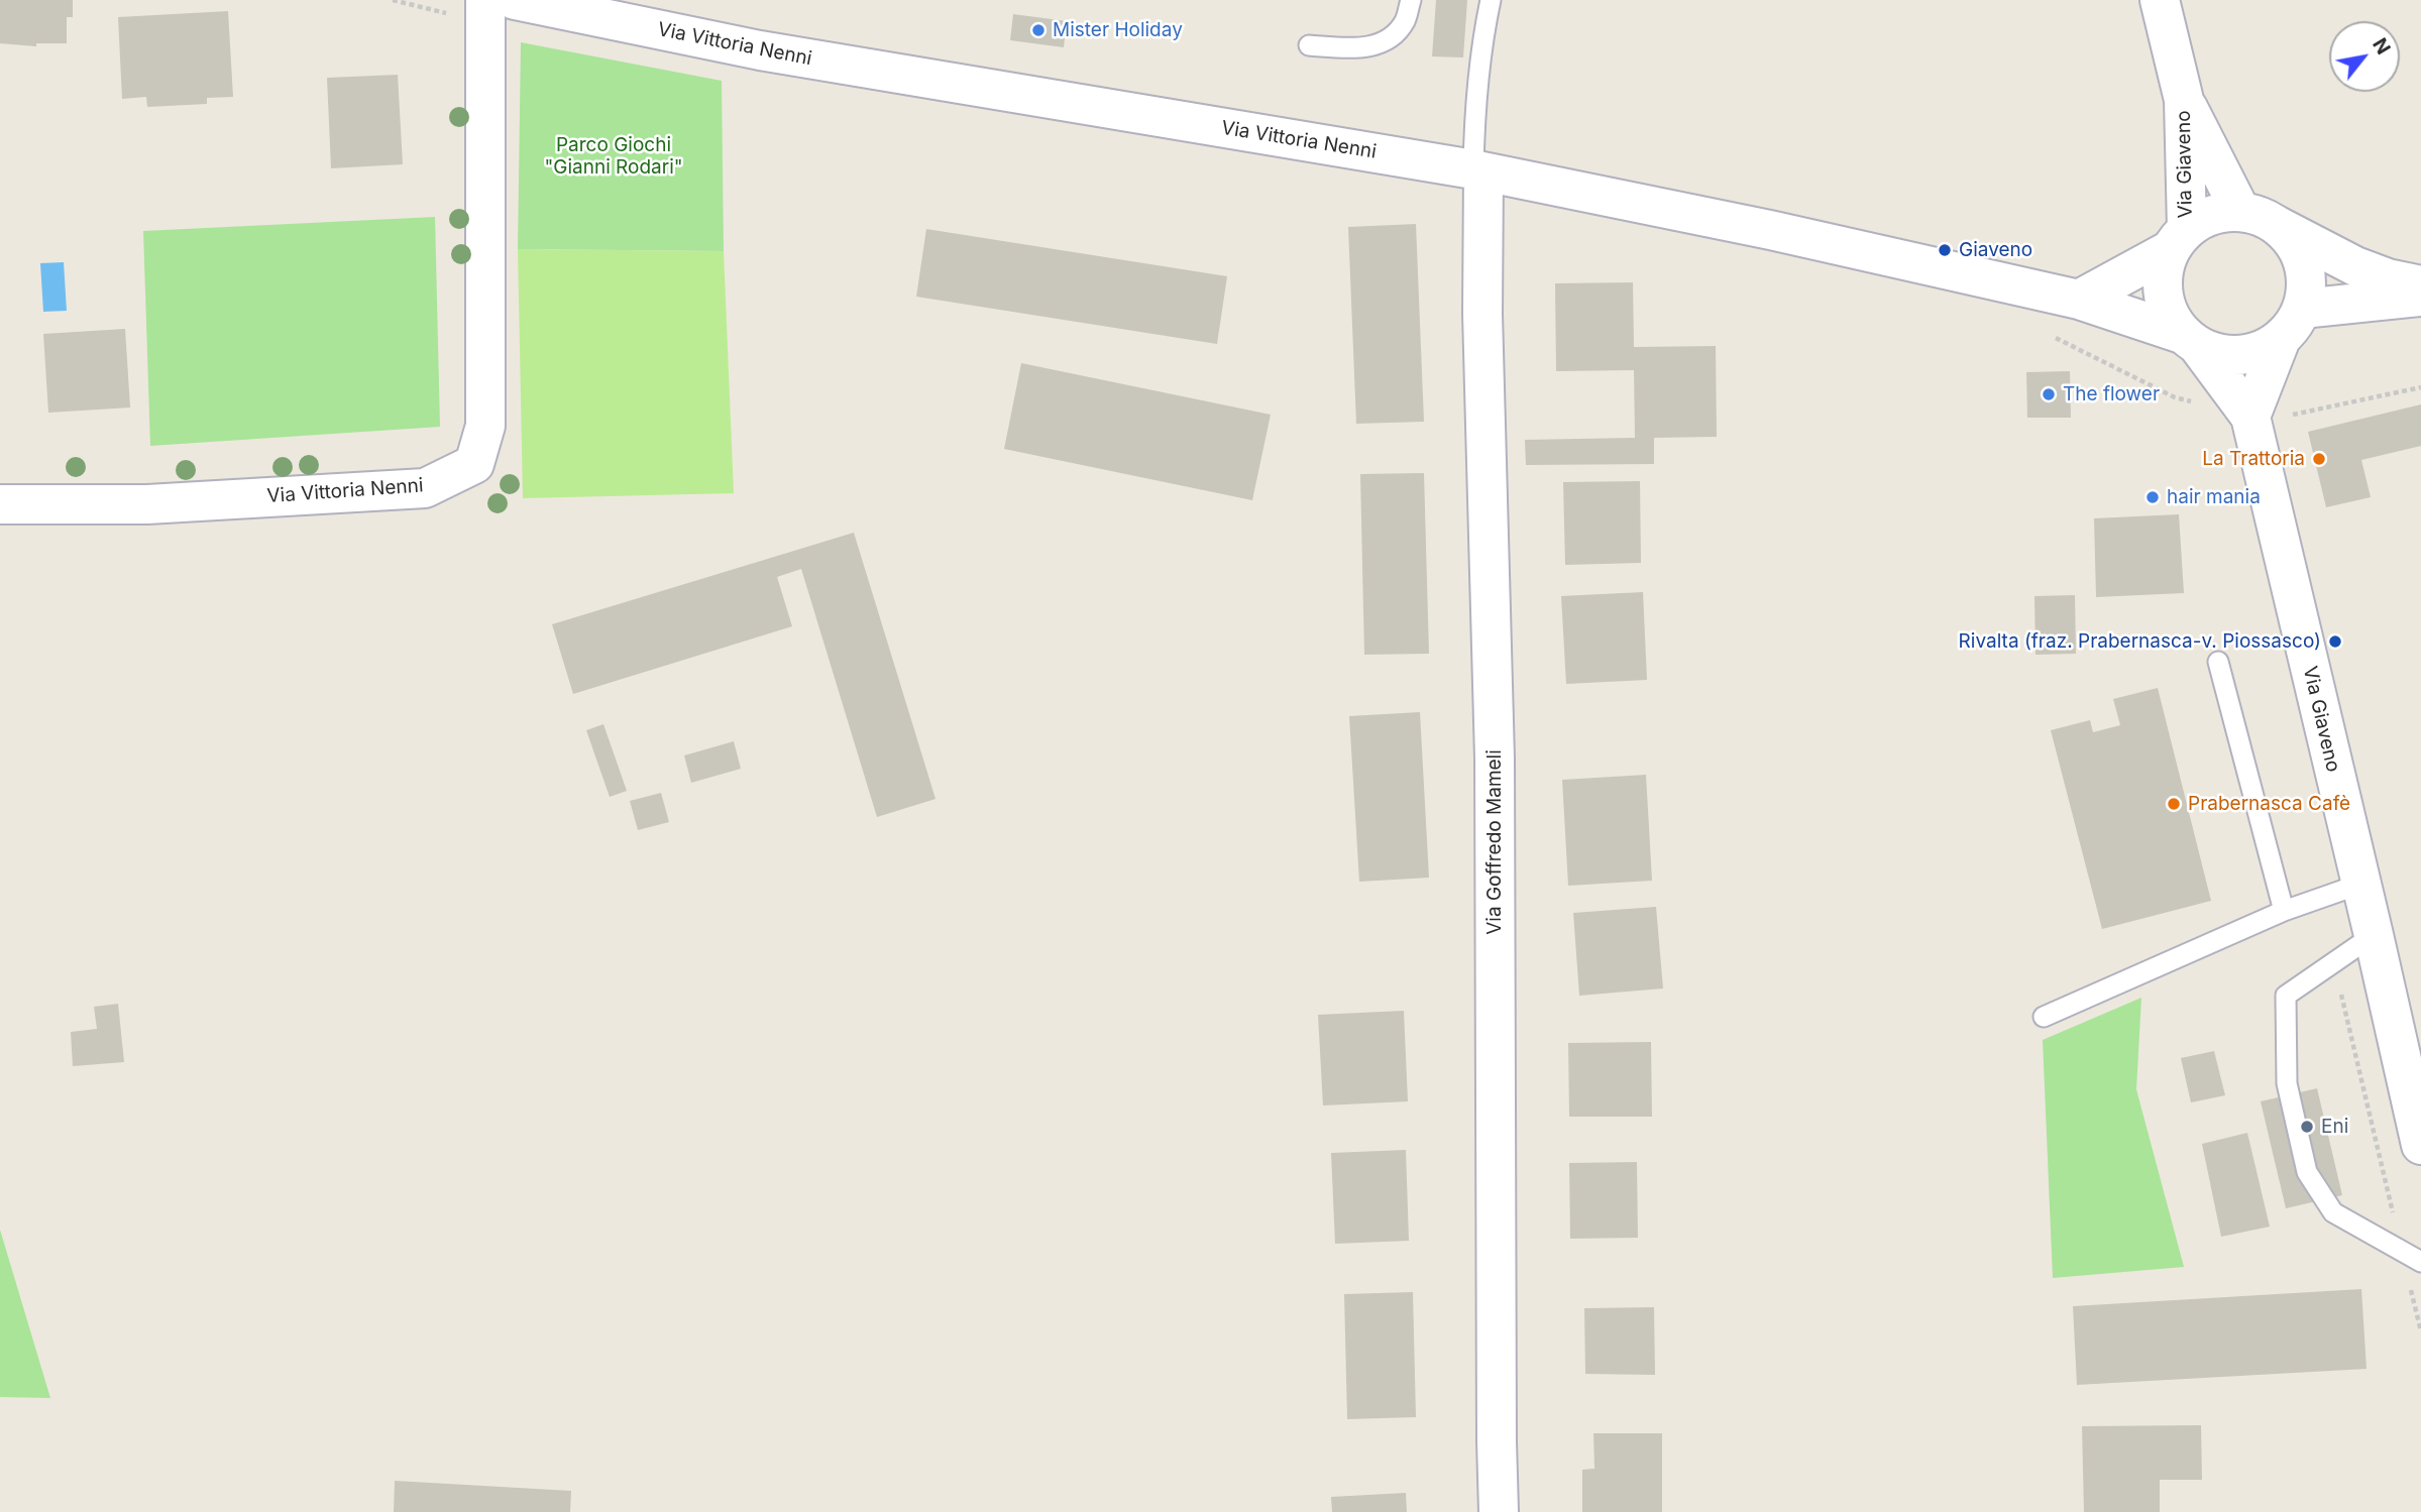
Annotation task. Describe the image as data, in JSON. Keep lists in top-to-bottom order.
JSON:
{
  "streets": {
    "street": ["Via Vittoria Nenni", "Via Giaveno", "Via Goffredo Mameli"]
  },
  "crossings": [
    ["Via Vittoria Nenni", "Via Giaveno"],
    ["Via Vittoria Nenni", "Via Goffredo Mameli"]
  ],
  "parks": ["Parco Giochi \"Gianni Rodari\""],
  "places": [
    "Mister Holiday",
    "Giaveno",
    "The flower",
    "La Trattoria",
    "hair mania",
    "Rivalta (fraz. Prabernasca-v. Piossasco)",
    "Prabernasca Cafè",
    "Eni"
  ],
  "north": "top right"
}
